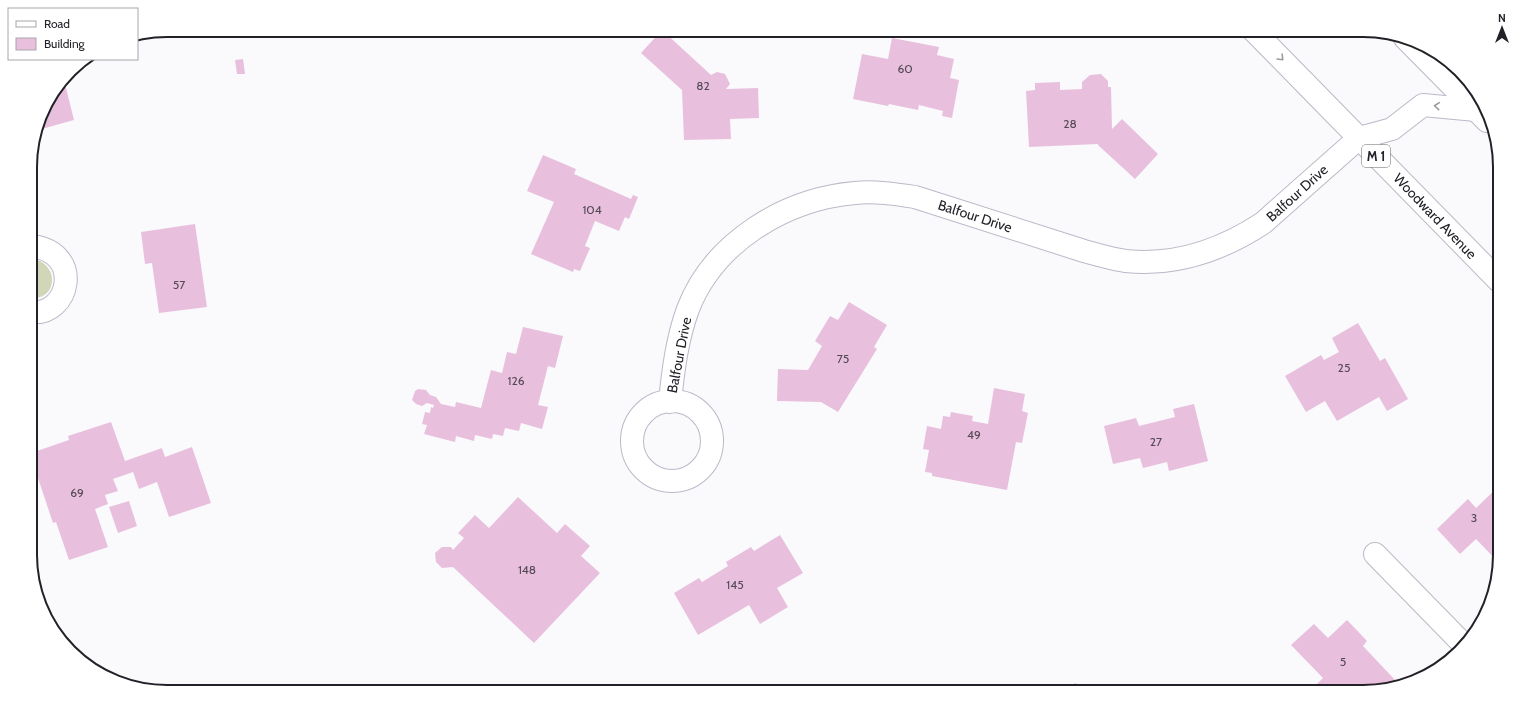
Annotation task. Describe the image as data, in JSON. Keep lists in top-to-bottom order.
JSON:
{
  "streets": {
    "street": ["M 1", "Balfour Drive", "Woodward Avenue"]
  },
  "crossings": [
    ["Balfour Drive", "Woodward Avenue"]
  ],
  "one_way": ["Woodward Avenue"],
  "house_numbers": [
    "60",
    "82",
    "28",
    "104",
    "57",
    "75",
    "25",
    "126",
    "49",
    "27",
    "69",
    "3",
    "148",
    "145",
    "5"
  ],
  "legend": ["Road", "Building"],
  "north": "top"
}
